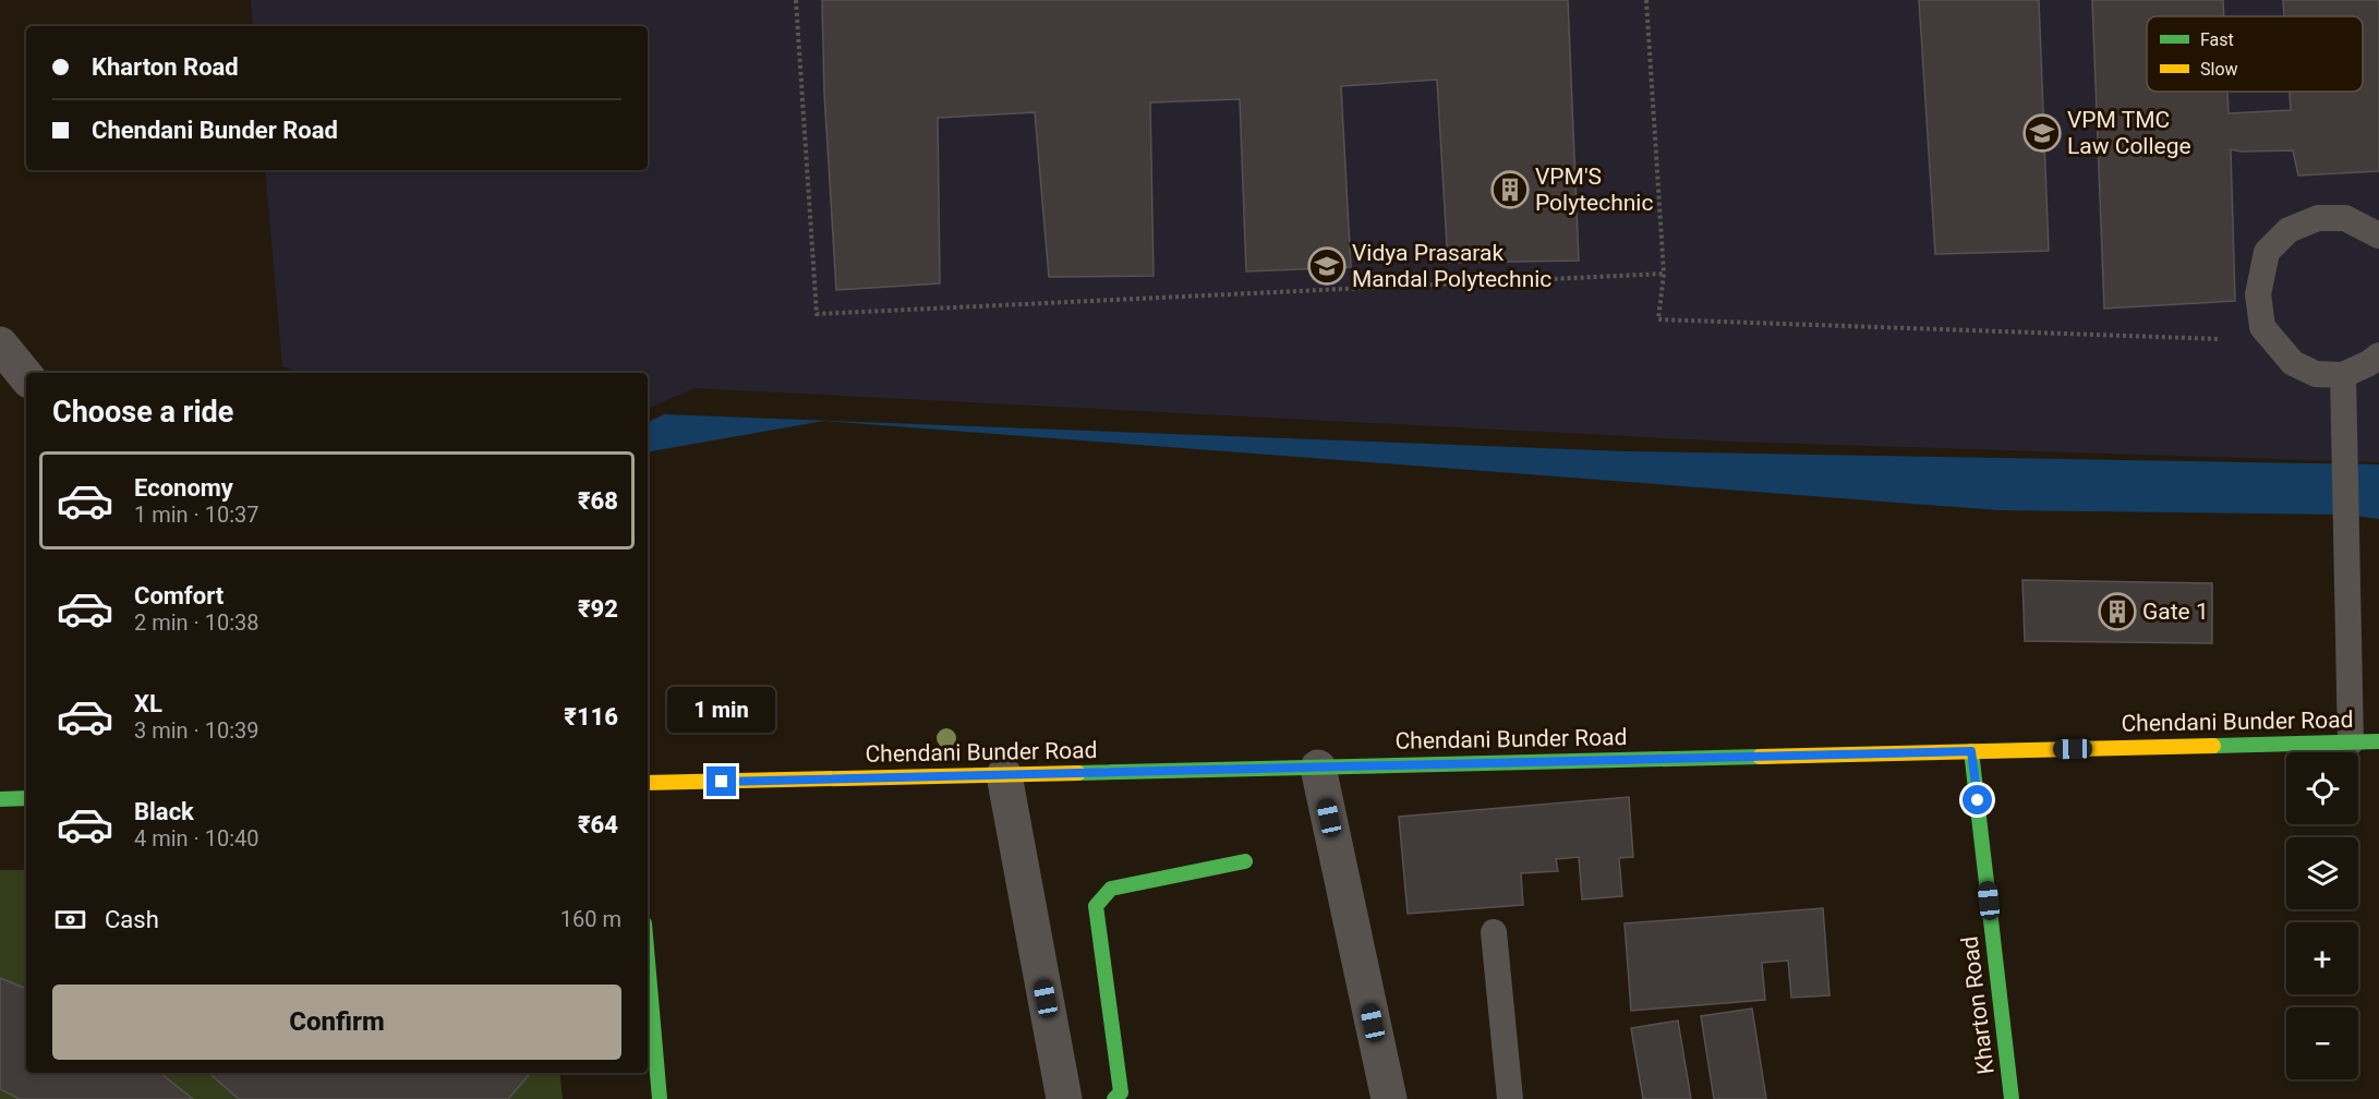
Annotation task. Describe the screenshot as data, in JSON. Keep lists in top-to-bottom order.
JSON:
{
  "streets": {
    "main road": ["Chendani Bunder Road", "Kharton Road"]
  },
  "crossings": [
    ["Chendani Bunder Road", "Kharton Road"]
  ],
  "places": {
    "school or university": ["VPM TMC Law College", "Vidya Prasarak Mandal Polytechnic"],
    "building": ["VPM'S Polytechnic", "Gate 1"]
  },
  "legend": ["Fast", "Slow"],
  "page": {
    "banner": ["Kharton Road", "Chendani Bunder Road"],
    "heading": "Choose a ride",
    "list": [
      {
        "name": "Economy",
        "note": "1 min · 10:37",
        "value": "₹68"
      },
      {
        "name": "Comfort",
        "note": "2 min · 10:38",
        "value": "₹92"
      },
      {
        "name": "XL",
        "note": "3 min · 10:39",
        "value": "₹116"
      },
      {
        "name": "Black",
        "note": "4 min · 10:40",
        "value": "₹64"
      }
    ],
    "bubble": "1 min",
    "map_buttons": ["+", "−"],
    "pay": ["Cash", "160 m"],
    "buttons": "Confirm"
  }
}
